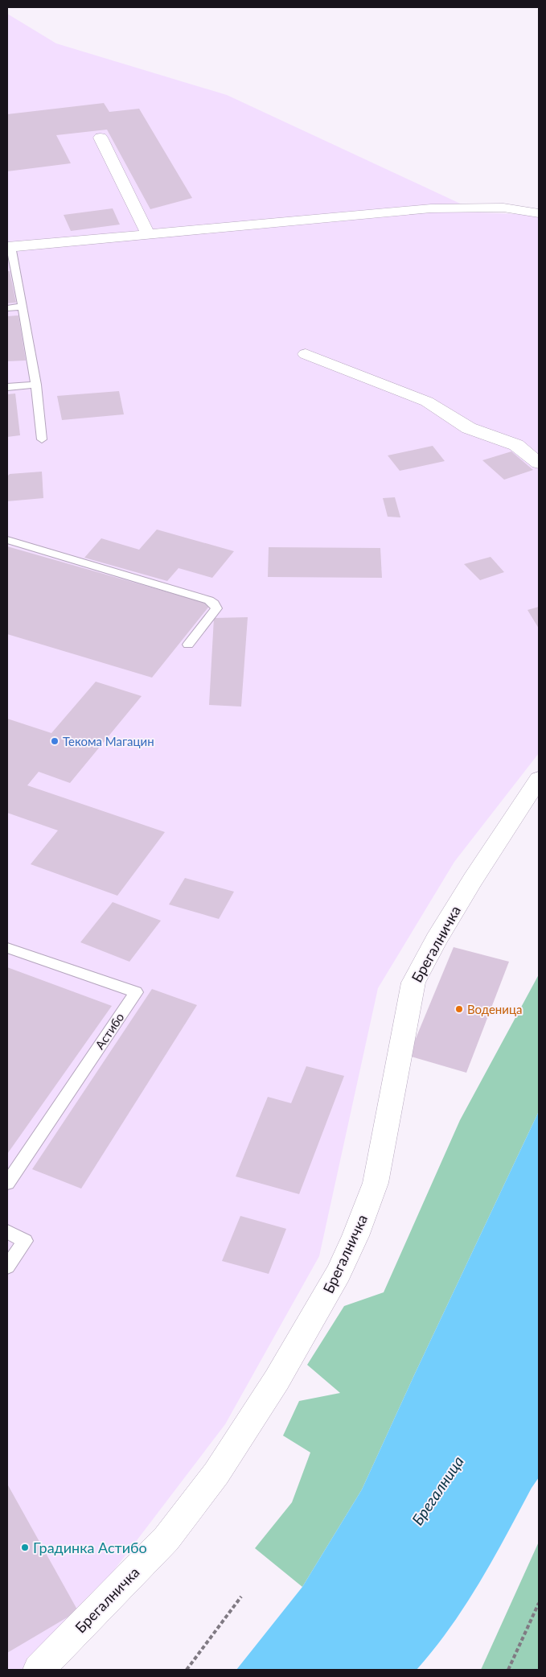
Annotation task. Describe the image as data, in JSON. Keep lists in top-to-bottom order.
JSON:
{
  "streets": {
    "street": ["Брегалничка"],
    "lane": ["Астибо"]
  },
  "water": ["Брегалница"],
  "places": ["Текома Магацин", "Воденица", "Градинка Астибо"]
}
